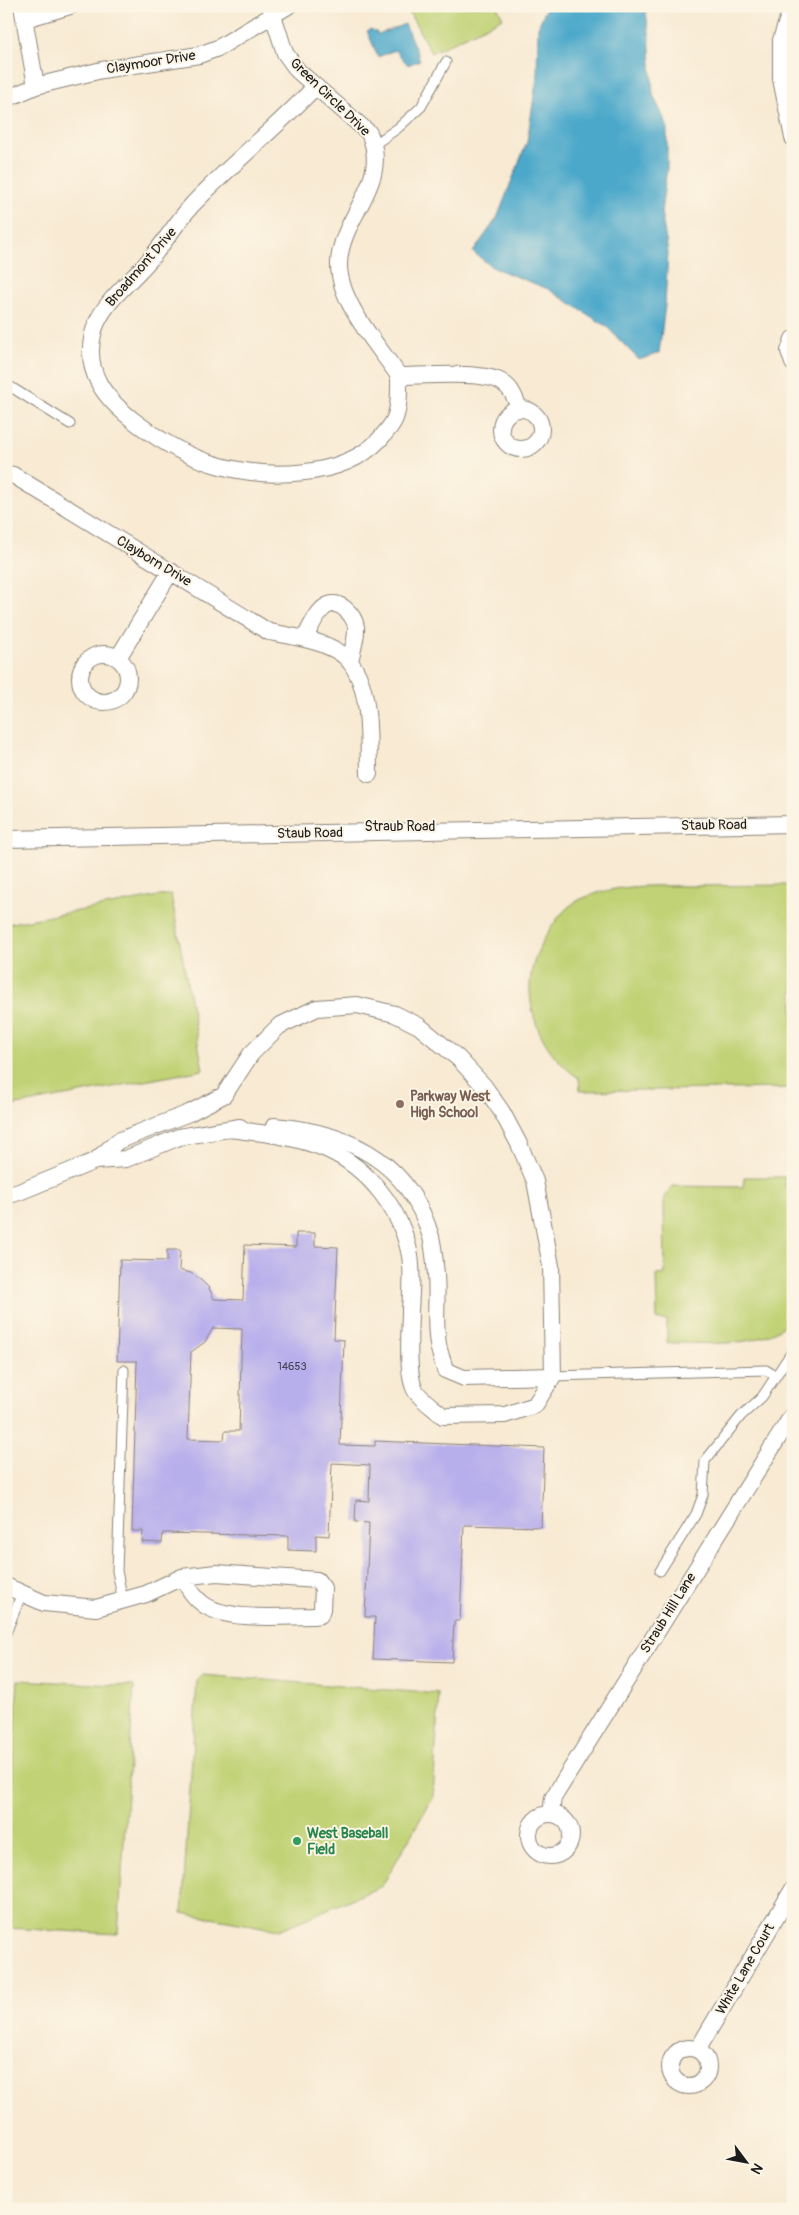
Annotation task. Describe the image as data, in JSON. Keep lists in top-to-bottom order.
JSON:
{
  "streets": {
    "street": [
      "Claymoor Drive",
      "Green Circle Drive",
      "Broadmont Drive",
      "Clayborn Drive",
      "Staub Road",
      "Straub Road",
      "Straub Hill Lane",
      "White Lane Court"
    ]
  },
  "crossings": [
    ["Claymoor Drive", "Green Circle Drive"],
    ["Green Circle Drive", "Broadmont Drive"]
  ],
  "places": ["Parkway West High School", "West Baseball Field"],
  "house_numbers": ["14653"],
  "north": "bottom right"
}
